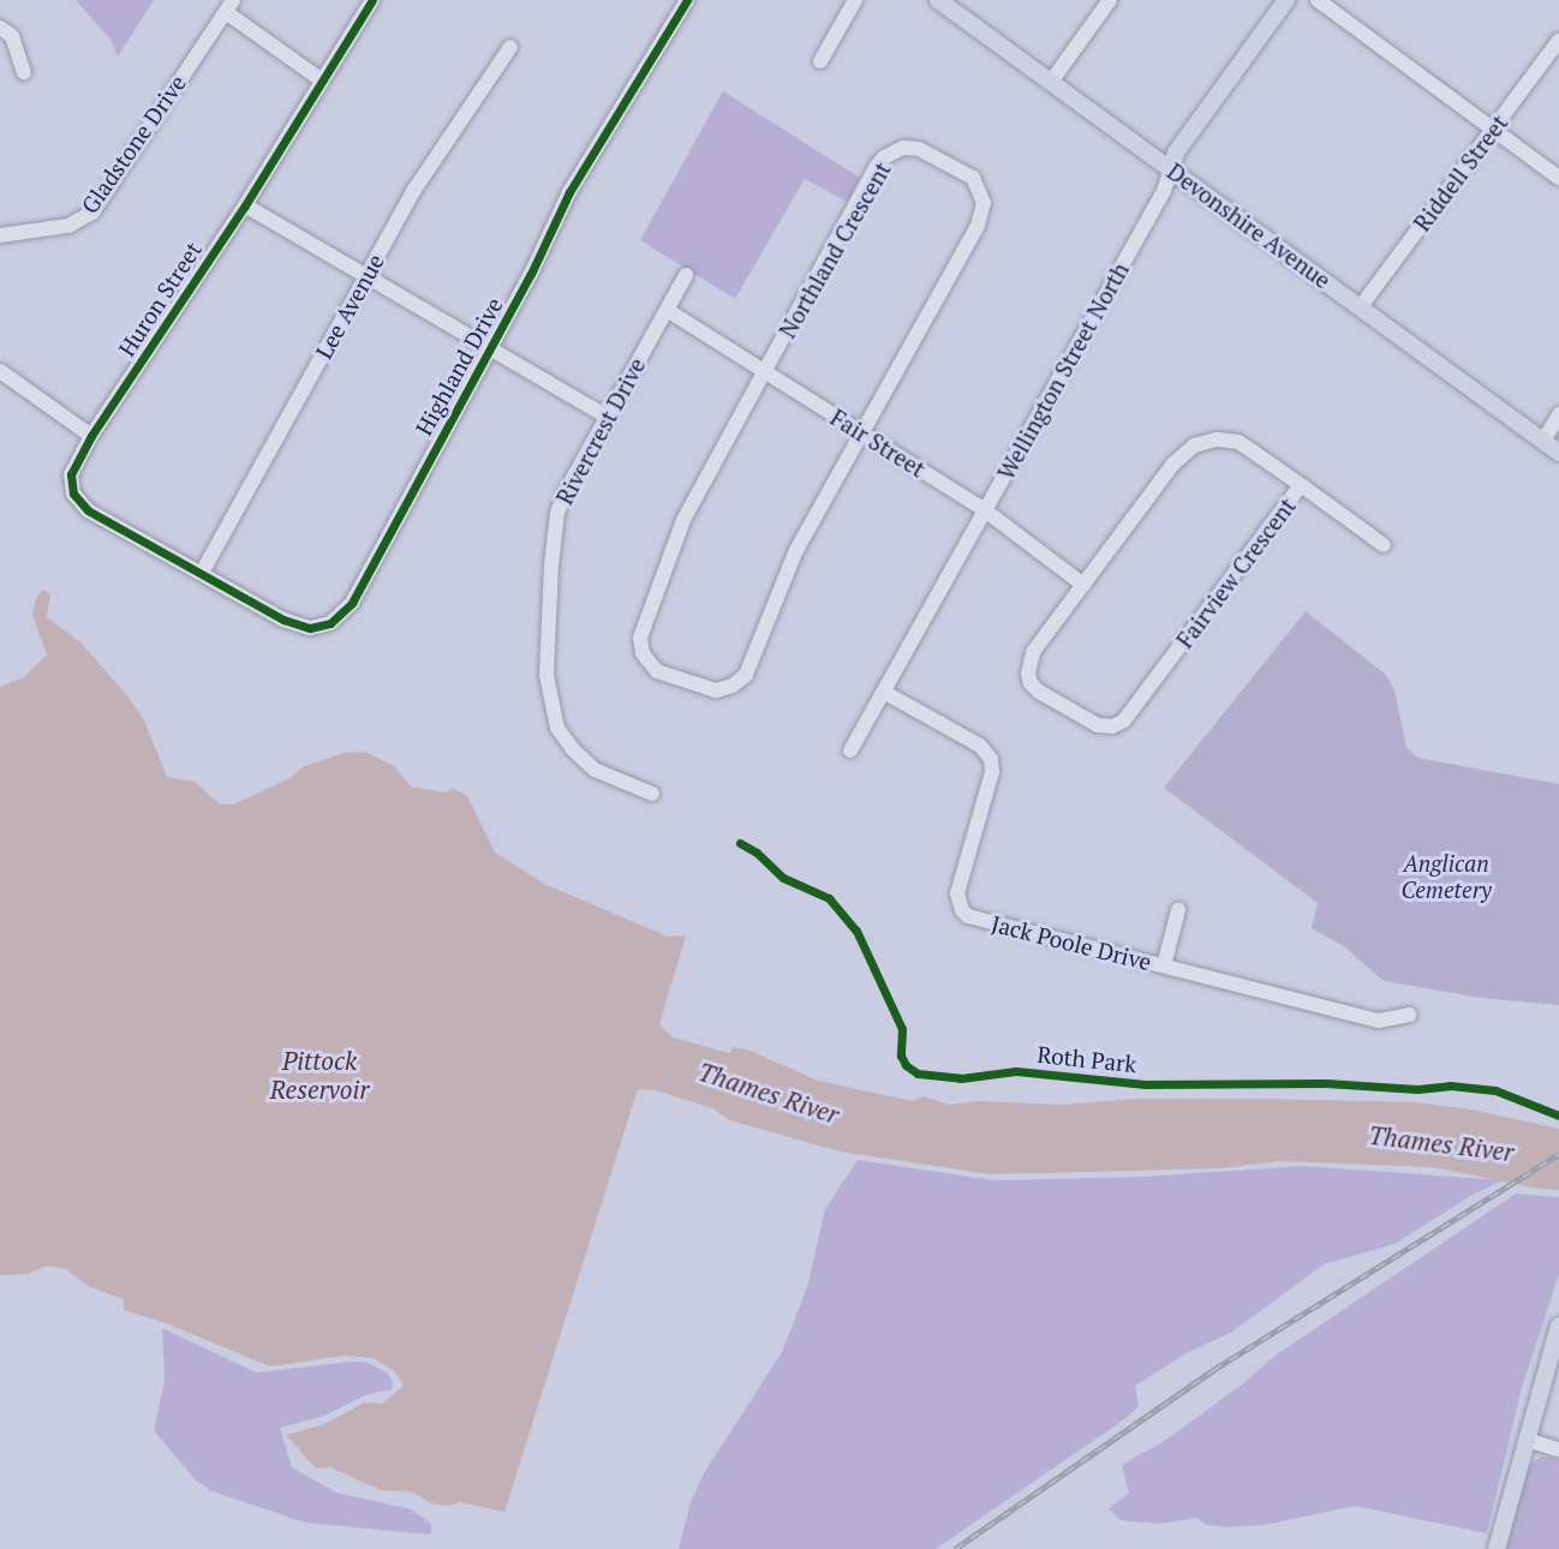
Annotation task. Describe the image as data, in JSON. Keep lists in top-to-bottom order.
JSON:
{
  "streets": {
    "main road": ["Devonshire Avenue", "Wellington Street North"],
    "street": [
      "Gladstone Drive",
      "Riddell Street",
      "Northland Crescent",
      "Huron Street",
      "Lee Avenue",
      "Highland Drive",
      "Rivercrest Drive",
      "Fair Street",
      "Fairview Crescent",
      "Jack Poole Drive"
    ],
    "cycle path": ["Roth Park"]
  },
  "crossings": [
    ["Riddell Street", "Devonshire Avenue"],
    ["Devonshire Avenue", "Wellington Street North"],
    ["Northland Crescent", "Fair Street"],
    ["Huron Street", "Lee Avenue"],
    ["Huron Street", "Highland Drive"],
    ["Lee Avenue", "Highland Drive"],
    ["Wellington Street North", "Fair Street"],
    ["Wellington Street North", "Jack Poole Drive"],
    ["Rivercrest Drive", "Fair Street"],
    ["Fair Street", "Fairview Crescent"]
  ],
  "water": ["Pittock Reservoir", "Thames River"],
  "parks": ["Anglican Cemetery"]
}
